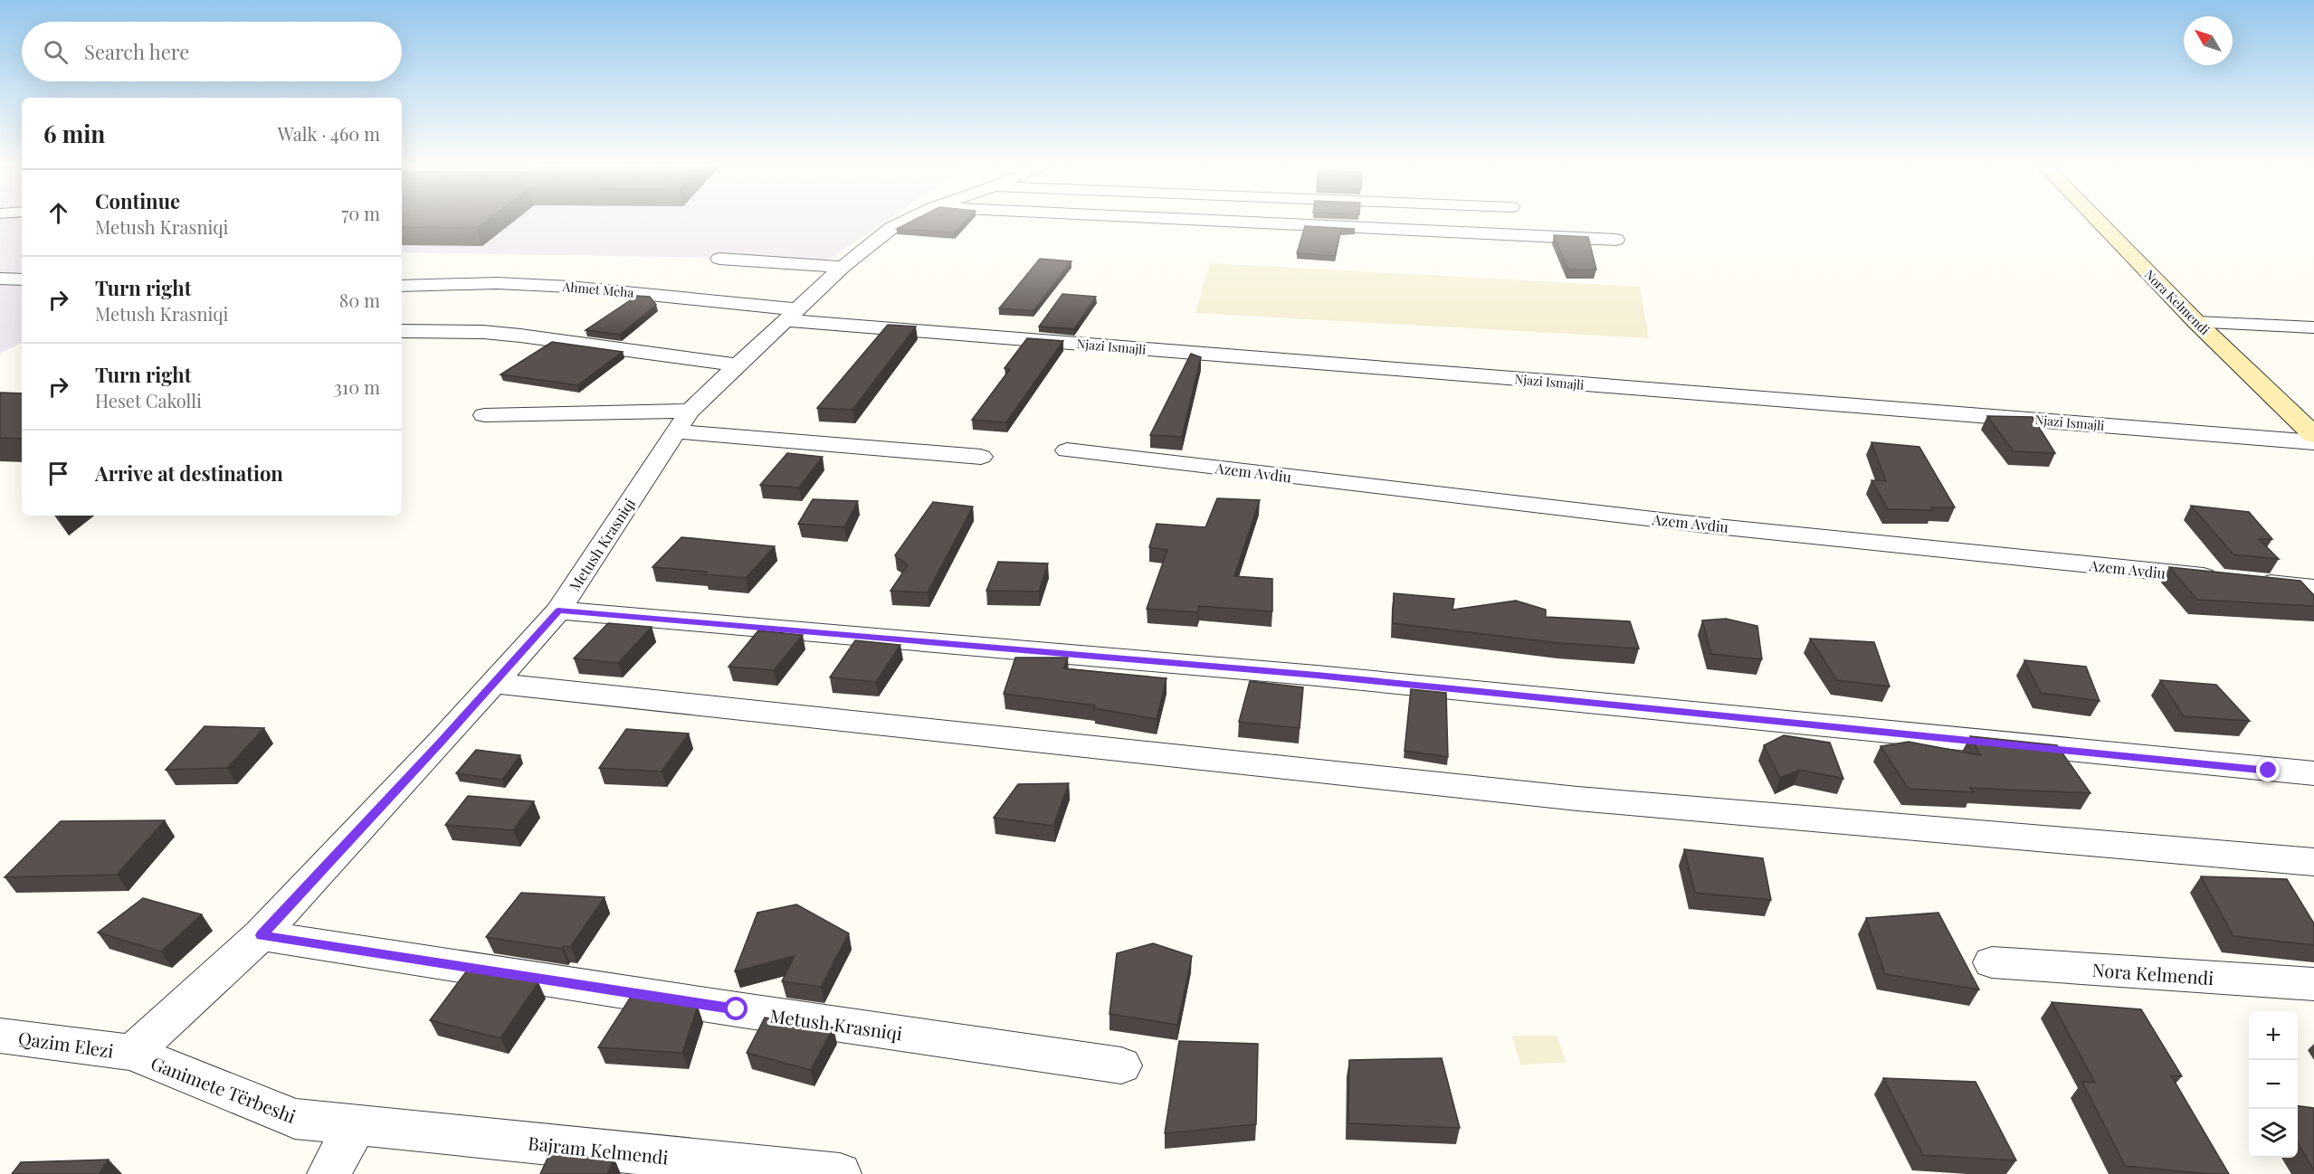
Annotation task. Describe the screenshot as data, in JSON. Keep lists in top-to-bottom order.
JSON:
{
  "streets": {
    "street": [
      "Ahmet Meha",
      "Nora Kelmendi",
      "Njazi Ismajli",
      "Azem Avdiu",
      "Metush Krasniqi",
      "Qazim Elezi",
      "Ganimete Tërbeshi",
      "Bajram Kelmendi"
    ]
  },
  "crossings": [
    ["Ahmet Meha", "Njazi Ismajli"],
    ["Ahmet Meha", "Metush Krasniqi"],
    ["Njazi Ismajli", "Metush Krasniqi"],
    ["Metush Krasniqi", "Qazim Elezi"],
    ["Metush Krasniqi", "Ganimete Tërbeshi"],
    ["Qazim Elezi", "Ganimete Tërbeshi"],
    ["Ganimete Tërbeshi", "Bajram Kelmendi"]
  ],
  "north": "top left",
  "page": {
    "search": "Search here",
    "heading": ["6 min", "Walk · 460 m"],
    "list": [
      ["Continue", "Metush Krasniqi", "70 m"],
      ["Turn right", "Metush Krasniqi", "80 m"],
      ["Turn right", "Heset Cakolli", "310 m"],
      "Arrive at destination"
    ],
    "map_buttons": ["+", "−"]
  }
}
